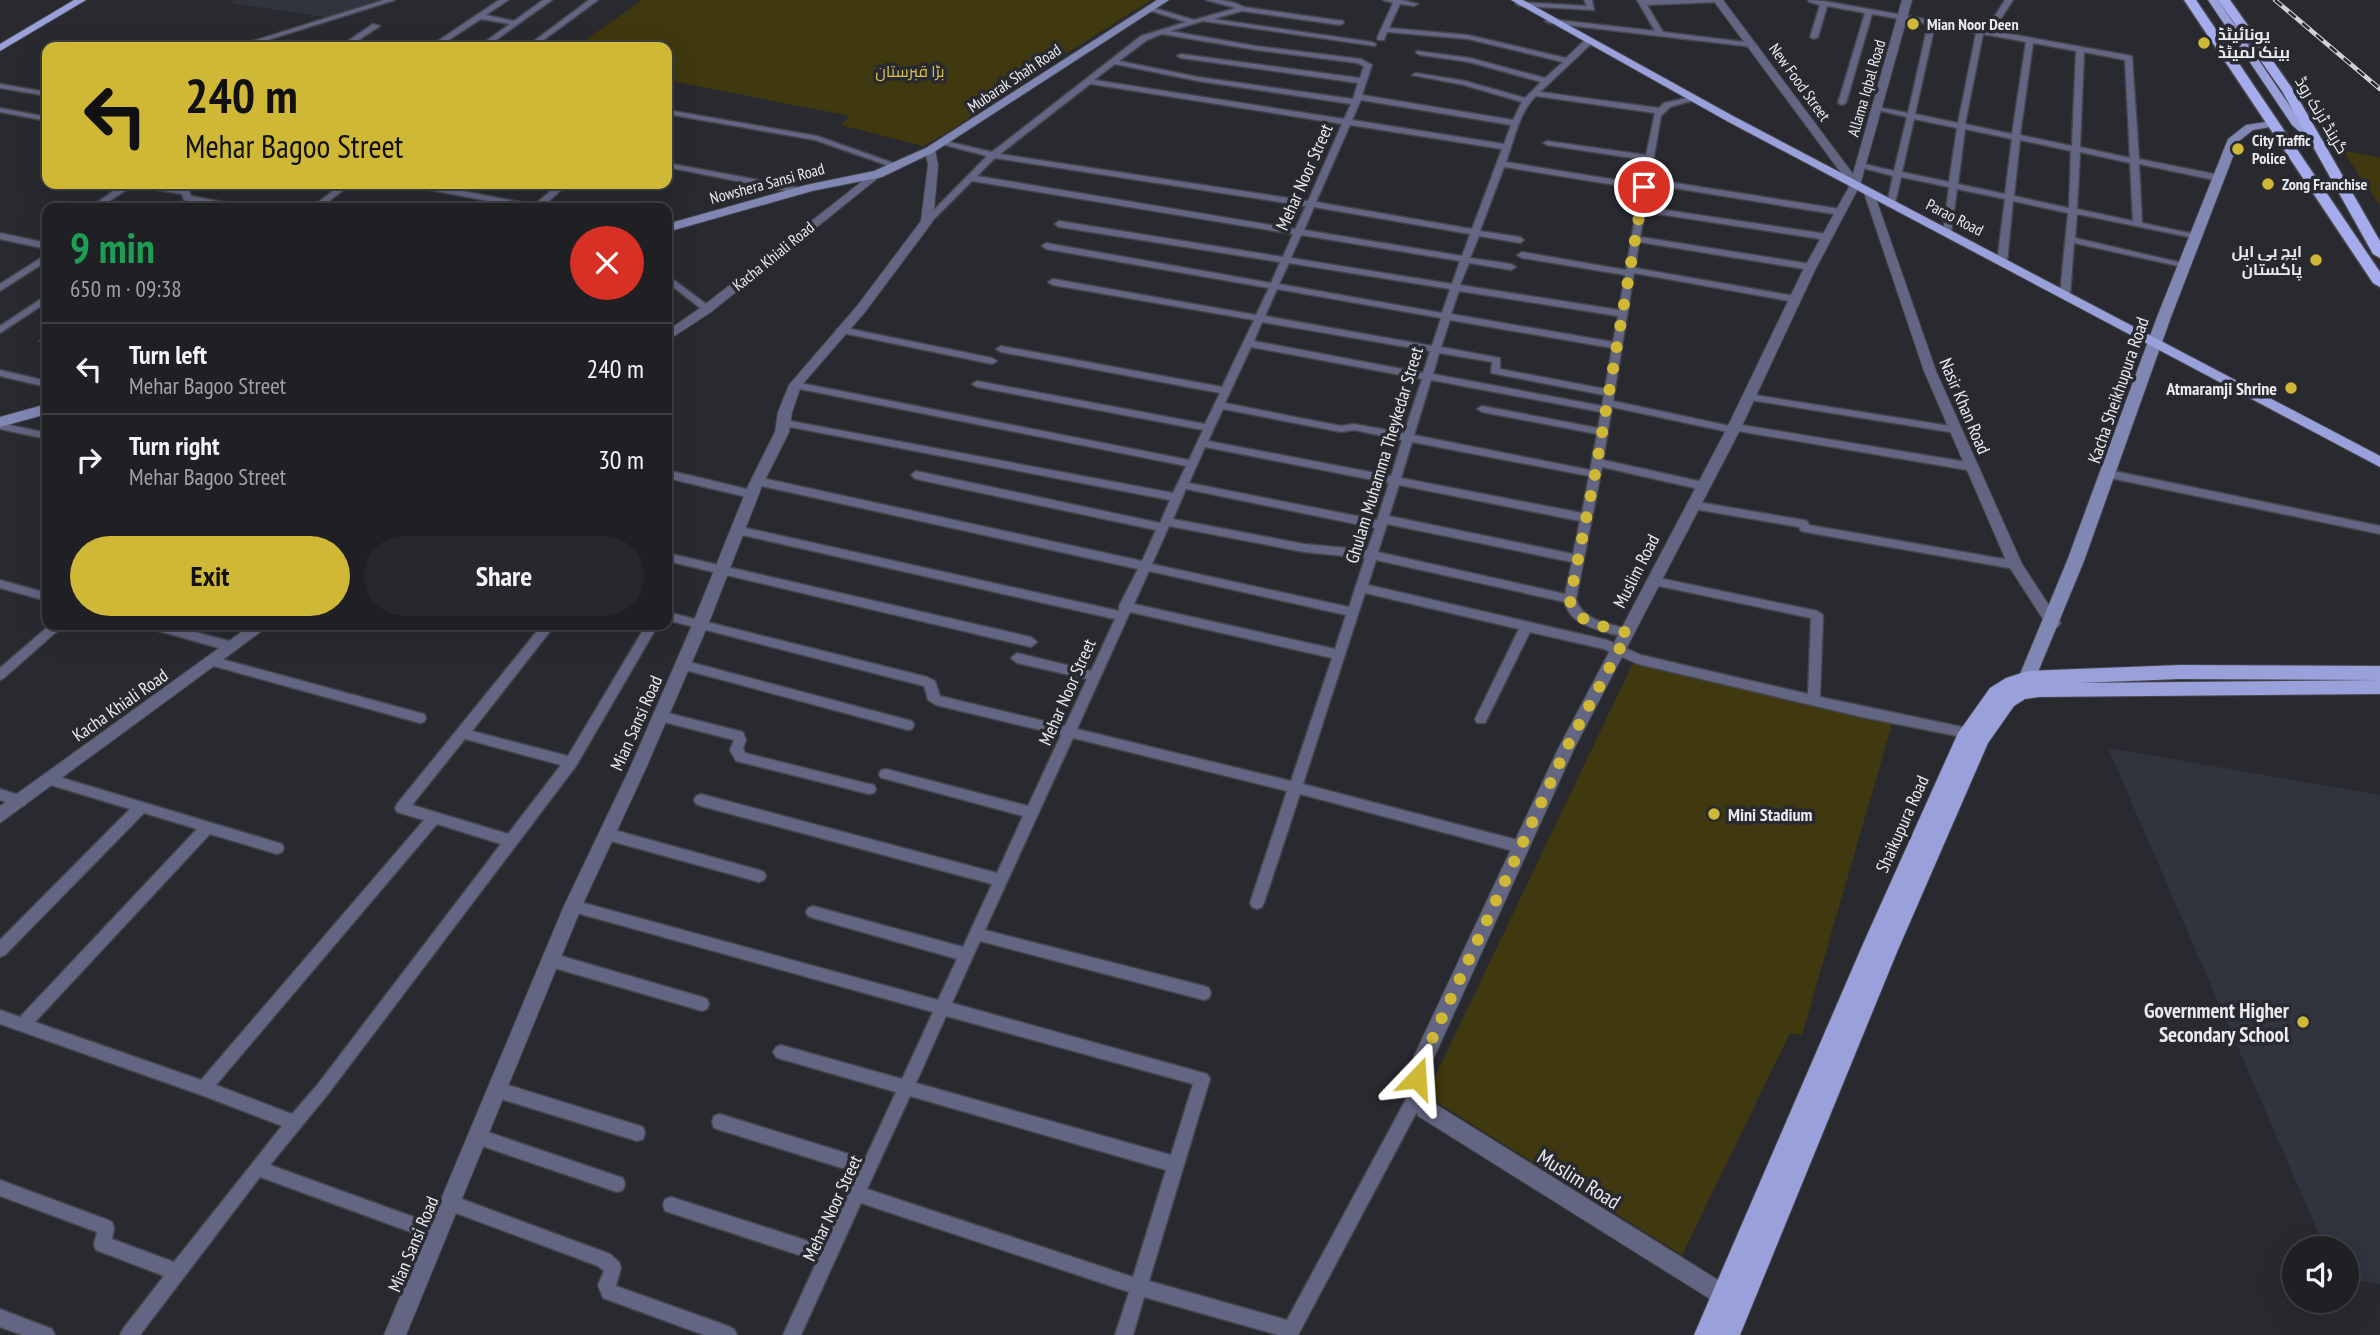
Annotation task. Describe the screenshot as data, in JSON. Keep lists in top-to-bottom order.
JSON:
{
  "streets": {
    "highway": ["گرینڈ ٹرنک روڈ"],
    "main road": [
      "Mubarak Shah Road",
      "Nowshera Sansi Road",
      "Parao Road",
      "Kacha Sheikhupura Road",
      "Shaikupura Road"
    ],
    "street": [
      "New Food Street",
      "Allama Iqbal Road",
      "Mehar Noor Street",
      "Kacha Khiali Road",
      "Nasir Khan Road",
      "Ghulam Muhamma Theykedar Street",
      "Muslim Road",
      "Mian Sansi Road"
    ]
  },
  "crossings": [
    ["Mubarak Shah Road", "Nowshera Sansi Road"],
    ["Mubarak Shah Road", "Kacha Khiali Road"],
    ["New Food Street", "Allama Iqbal Road"],
    ["New Food Street", "Parao Road"],
    ["New Food Street", "Nasir Khan Road"],
    ["New Food Street", "Muslim Road"],
    ["Allama Iqbal Road", "Parao Road"],
    ["Allama Iqbal Road", "Nasir Khan Road"],
    ["Allama Iqbal Road", "Muslim Road"],
    ["Nowshera Sansi Road", "Kacha Khiali Road"],
    ["Parao Road", "Kacha Sheikhupura Road"],
    ["Parao Road", "Nasir Khan Road"],
    ["Parao Road", "Ghulam Muhamma Theykedar Street"],
    ["Parao Road", "Muslim Road"],
    ["Kacha Sheikhupura Road", "Nasir Khan Road"],
    ["Kacha Sheikhupura Road", "Shaikupura Road"],
    ["Nasir Khan Road", "Muslim Road"],
    ["Muslim Road", "Shaikupura Road"]
  ],
  "parks": ["بڑا قبرستان"],
  "places": [
    "Mian Noor Deen",
    "یونائیٹڈ بینک لمیٹڈ",
    "City Traffic Police",
    "Zong Franchise",
    "ایچ بی ایل پاکستان",
    "Atmaramji Shrine",
    "Mini Stadium",
    "Government Higher Secondary School"
  ],
  "page": {
    "turn": ["240 m", "Mehar Bagoo Street"],
    "heading": ["9 min", "650 m · 09:38"],
    "list": [
      {
        "name": "Turn left",
        "note": "Mehar Bagoo Street",
        "value": "240 m"
      },
      {
        "name": "Turn right",
        "note": "Mehar Bagoo Street",
        "value": "30 m"
      }
    ],
    "buttons": ["Exit", "Share"]
  }
}
